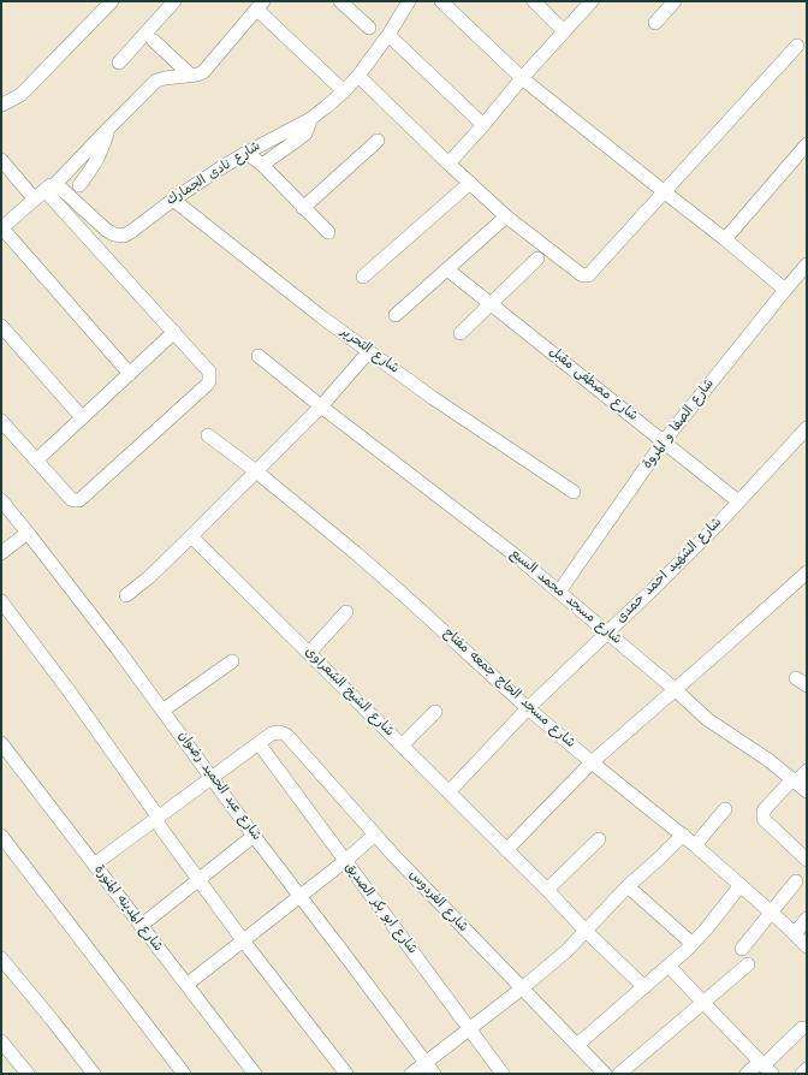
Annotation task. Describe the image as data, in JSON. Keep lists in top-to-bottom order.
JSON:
{
  "streets": {
    "street": [
      "شارع نادى الجمارك",
      "شارع التحرير",
      "شارع مصطفى مقبل",
      "شارع الصفا و المروة",
      "شارع الشهيد احمد حمدى",
      "شارع مسجد محمد السبع",
      "شارع مسجد الحاج جمعه مفتاح",
      "شارع الشيخ الشعراوى",
      "شارع عبد الحميد رضوان",
      "شارع الفردوس",
      "شارع المدينه المنورة",
      "شارع ابو بكر الصديق"
    ]
  },
  "crossings": [
    ["شارع نادى الجمارك", "شارع التحرير"],
    ["شارع مصطفى مقبل", "شارع الصفا و المروة"],
    ["شارع مصطفى مقبل", "شارع الشهيد احمد حمدى"],
    ["شارع الصفا و المروة", "شارع مسجد محمد السبع"],
    ["شارع الشهيد احمد حمدى", "شارع مسجد محمد السبع"],
    ["شارع الشهيد احمد حمدى", "شارع مسجد الحاج جمعه مفتاح"],
    ["شارع الشهيد احمد حمدى", "شارع الشيخ الشعراوى"],
    ["شارع الفردوس", "شارع ابو بكر الصديق"]
  ]
}
